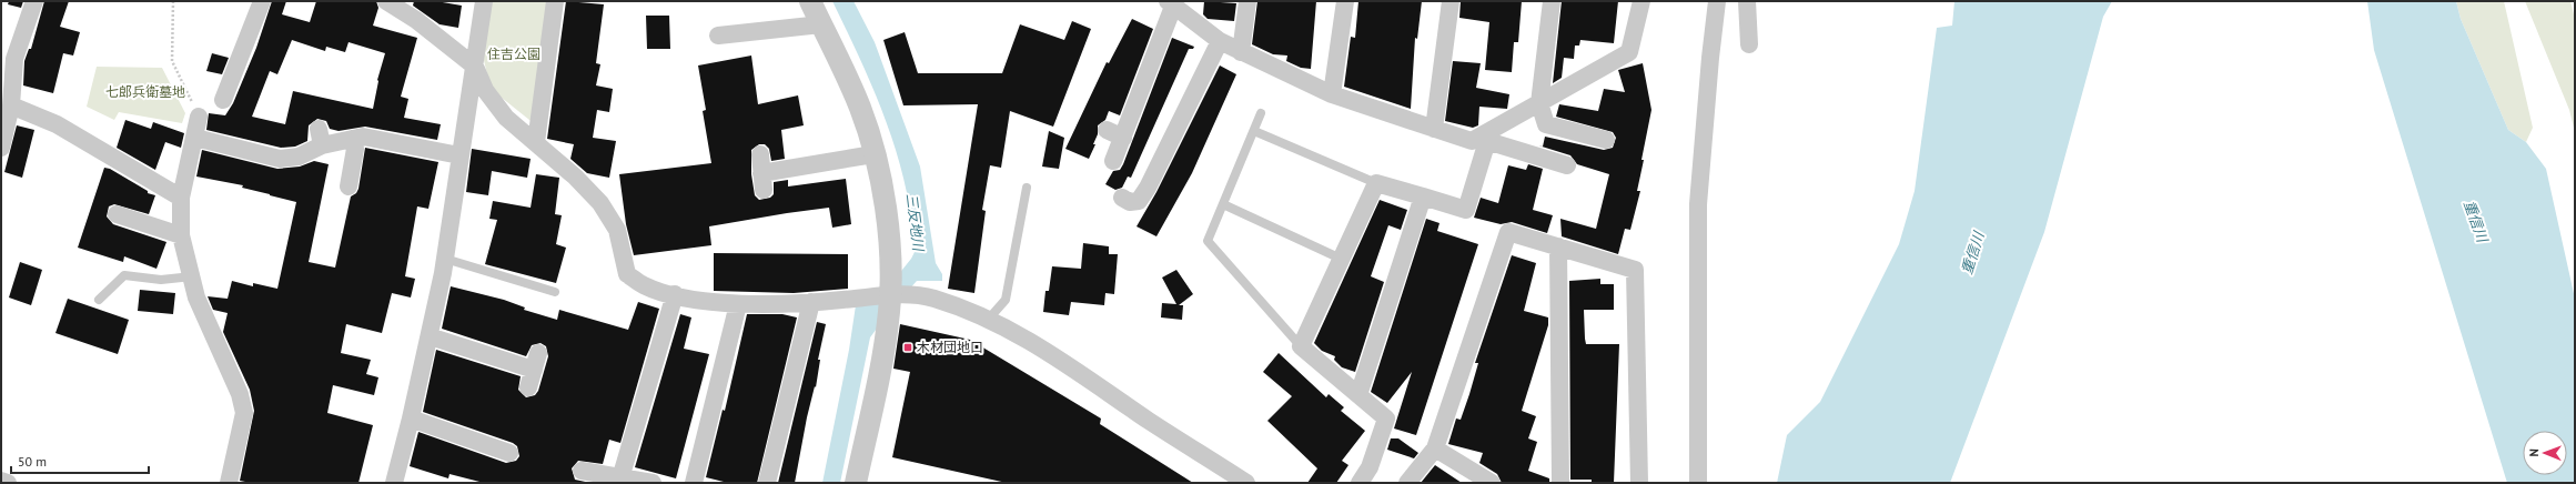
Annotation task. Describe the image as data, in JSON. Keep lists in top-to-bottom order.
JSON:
{
  "water": ["重信川", "三反地川"],
  "parks": ["住吉公園", "七郎兵衛墓地"],
  "places": {
    "transit": ["木材団地口"]
  },
  "scale_bar": "50 m",
  "north": "left"
}
